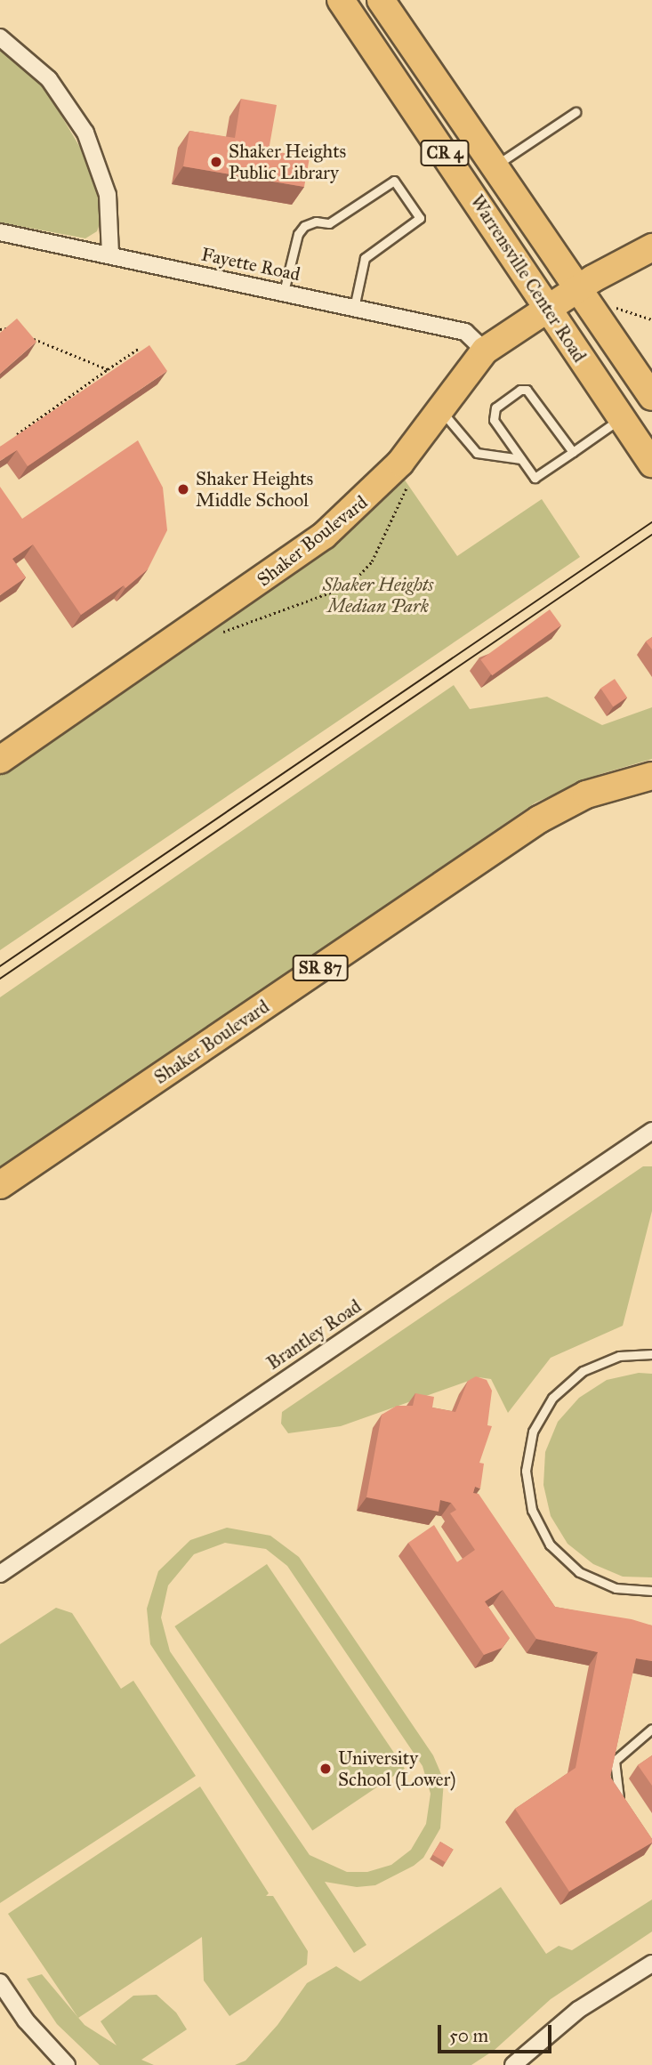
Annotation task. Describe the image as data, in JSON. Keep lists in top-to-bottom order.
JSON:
{
  "streets": {
    "main road": [
      "CR 4",
      "Warrensville Center Road",
      "Shaker Boulevard",
      "SR 87"
    ],
    "street": ["Fayette Road", "Brantley Road"]
  },
  "crossings": [
    ["Fayette Road", "Shaker Boulevard"],
    ["Warrensville Center Road", "Shaker Boulevard"]
  ],
  "parks": ["Shaker Heights Median Park"],
  "places": ["Shaker Heights Public Library", "Shaker Heights Middle School", "University School (Lower)"],
  "scale_bar": "50 m"
}
